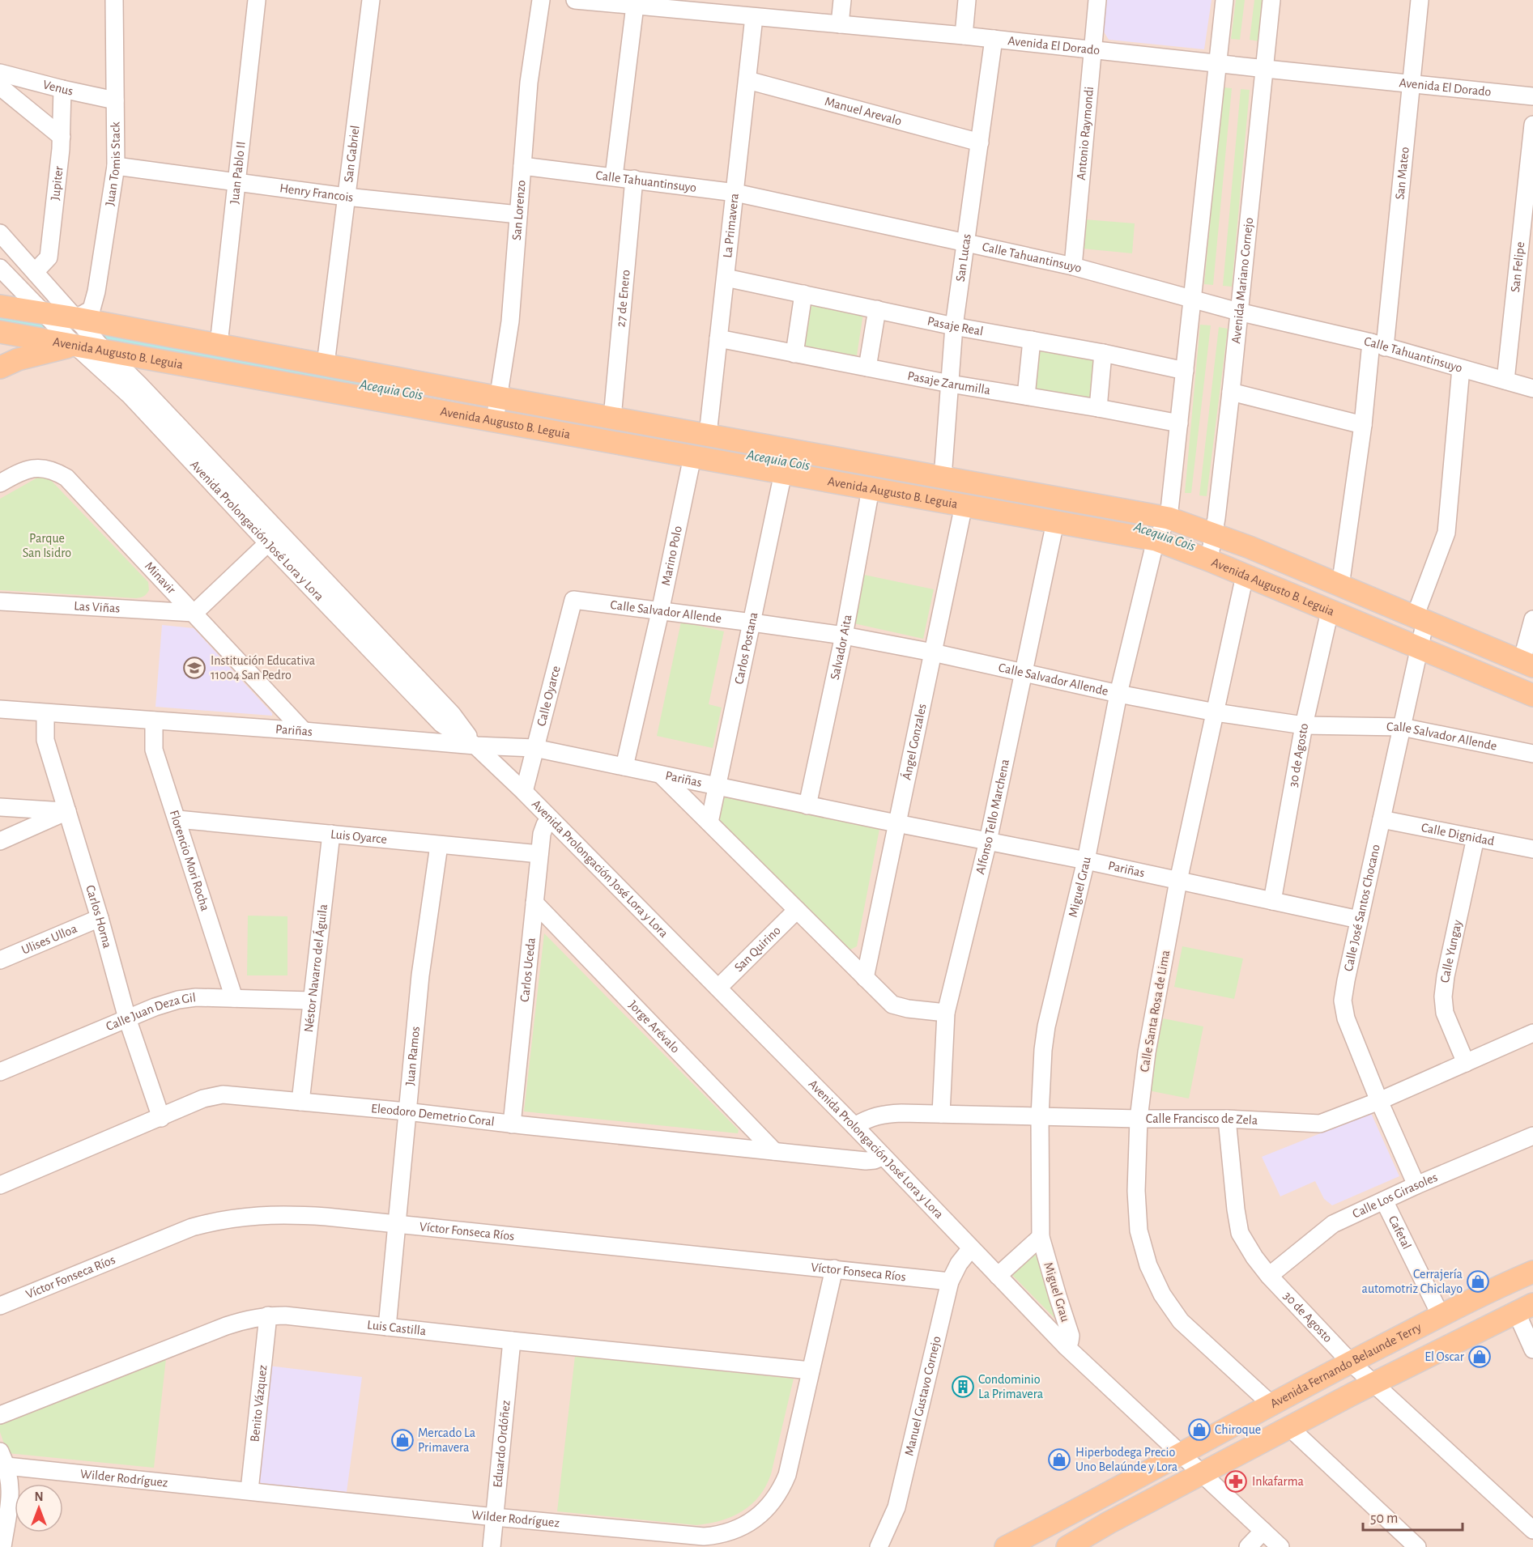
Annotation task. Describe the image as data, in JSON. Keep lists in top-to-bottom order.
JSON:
{
  "streets": {
    "main road": ["Avenida Augusto B. Leguia", "Avenida Fernando Belaunde Terry"],
    "street": [
      "Avenida El Dorado",
      "Venus",
      "Manuel Arevalo",
      "Antonio Raymondi",
      "San Gabriel",
      "Juan Tomis Stack",
      "Juan Pablo II",
      "San Mateo",
      "Calle Tahuantinsuyo",
      "Jupiter",
      "Henry Francois",
      "San Lorenzo",
      "La Primavera",
      "San Lucas",
      "San Felipe",
      "Avenida Mariano Cornejo",
      "27 de Enero",
      "Pasaje Real",
      "Pasaje Zarumilla",
      "Avenida Prolongación José Lora y Lora",
      "Marino Polo",
      "Minavir",
      "Las Viñas",
      "Calle Salvador Allende",
      "Salvador Aita",
      "Carlos Postana",
      "Calle Oyarce",
      "Pariñas",
      "Ángel Gonzales",
      "30 de Agosto",
      "Alfonso Tello Marchena",
      "Calle Dignidad",
      "Luis Oyarce",
      "Florencio Mori Rocha",
      "Miguel Grau",
      "Calle José Santos Chocano",
      "Carlos Horna",
      "Ulises Ulloa",
      "San Quirino",
      "Calle Yungay",
      "Néstor Navarro del Águila",
      "Carlos Uceda",
      "Calle Santa Rosa de Lima",
      "Calle Juan Deza Gil",
      "Jorge Arévalo",
      "Juan Ramos",
      "Eleodoro Demetrio Coral",
      "Calle Francisco de Zela",
      "Calle Los Girasoles",
      "Víctor Fonseca Ríos",
      "Cafetal",
      "Luis Castilla",
      "Manuel Gustavo Cornejo",
      "Benito Vázquez",
      "Eduardo Ordóñez",
      "Wilder Rodríguez"
    ]
  },
  "crossings": [
    ["Avenida El Dorado", "Antonio Raymondi"],
    ["Avenida El Dorado", "San Mateo"],
    ["Avenida El Dorado", "La Primavera"],
    ["Avenida El Dorado", "San Lucas"],
    ["Avenida El Dorado", "Avenida Mariano Cornejo"],
    ["Venus", "Juan Tomis Stack"],
    ["Venus", "Jupiter"],
    ["Manuel Arevalo", "La Primavera"],
    ["Manuel Arevalo", "San Lucas"],
    ["Antonio Raymondi", "Calle Tahuantinsuyo"],
    ["San Gabriel", "Henry Francois"],
    ["San Gabriel", "Avenida Augusto B. Leguia"],
    ["Juan Tomis Stack", "Henry Francois"],
    ["Juan Tomis Stack", "Avenida Augusto B. Leguia"],
    ["Juan Tomis Stack", "Avenida Prolongación José Lora y Lora"],
    ["Juan Pablo II", "Henry Francois"],
    ["Juan Pablo II", "Avenida Augusto B. Leguia"],
    ["San Mateo", "Calle Tahuantinsuyo"],
    ["San Mateo", "Avenida Augusto B. Leguia"],
    ["Calle Tahuantinsuyo", "San Lorenzo"],
    ["Calle Tahuantinsuyo", "La Primavera"],
    ["Calle Tahuantinsuyo", "San Lucas"],
    ["Calle Tahuantinsuyo", "San Felipe"],
    ["Calle Tahuantinsuyo", "Avenida Mariano Cornejo"],
    ["Calle Tahuantinsuyo", "27 de Enero"],
    ["Jupiter", "Avenida Prolongación José Lora y Lora"],
    ["Henry Francois", "San Lorenzo"],
    ["San Lorenzo", "Avenida Augusto B. Leguia"],
    ["La Primavera", "Pasaje Real"],
    ["La Primavera", "Avenida Augusto B. Leguia"],
    ["La Primavera", "Pasaje Zarumilla"],
    ["San Lucas", "Pasaje Real"],
    ["San Lucas", "Avenida Augusto B. Leguia"],
    ["San Lucas", "Pasaje Zarumilla"],
    ["Avenida Mariano Cornejo", "Avenida Augusto B. Leguia"],
    ["27 de Enero", "Avenida Augusto B. Leguia"],
    ["Avenida Augusto B. Leguia", "Avenida Prolongación José Lora y Lora"],
    ["Avenida Augusto B. Leguia", "Marino Polo"],
    ["Avenida Augusto B. Leguia", "Salvador Aita"],
    ["Avenida Augusto B. Leguia", "Carlos Postana"],
    ["Avenida Augusto B. Leguia", "Ángel Gonzales"],
    ["Avenida Augusto B. Leguia", "30 de Agosto"],
    ["Avenida Augusto B. Leguia", "Alfonso Tello Marchena"],
    ["Avenida Augusto B. Leguia", "Miguel Grau"],
    ["Avenida Augusto B. Leguia", "Calle José Santos Chocano"],
    ["Avenida Augusto B. Leguia", "Calle Santa Rosa de Lima"],
    ["Avenida Prolongación José Lora y Lora", "Calle Oyarce"],
    ["Avenida Prolongación José Lora y Lora", "Pariñas"],
    ["Avenida Prolongación José Lora y Lora", "Miguel Grau"],
    ["Avenida Prolongación José Lora y Lora", "San Quirino"],
    ["Avenida Prolongación José Lora y Lora", "Carlos Uceda"],
    ["Avenida Prolongación José Lora y Lora", "Eleodoro Demetrio Coral"],
    ["Avenida Prolongación José Lora y Lora", "Calle Francisco de Zela"],
    ["Avenida Prolongación José Lora y Lora", "Avenida Fernando Belaunde Terry"],
    ["Avenida Prolongación José Lora y Lora", "Manuel Gustavo Cornejo"],
    ["Marino Polo", "Calle Salvador Allende"],
    ["Marino Polo", "Pariñas"],
    ["Minavir", "Las Viñas"],
    ["Minavir", "Pariñas"],
    ["Calle Salvador Allende", "Salvador Aita"],
    ["Calle Salvador Allende", "Carlos Postana"],
    ["Calle Salvador Allende", "Calle Oyarce"],
    ["Calle Salvador Allende", "Ángel Gonzales"],
    ["Calle Salvador Allende", "30 de Agosto"],
    ["Calle Salvador Allende", "Alfonso Tello Marchena"],
    ["Calle Salvador Allende", "Miguel Grau"],
    ["Calle Salvador Allende", "Calle José Santos Chocano"],
    ["Calle Salvador Allende", "Calle Santa Rosa de Lima"],
    ["Salvador Aita", "Pariñas"],
    ["Carlos Postana", "Pariñas"],
    ["Calle Oyarce", "Pariñas"],
    ["Pariñas", "Ángel Gonzales"],
    ["Pariñas", "30 de Agosto"],
    ["Pariñas", "Alfonso Tello Marchena"],
    ["Pariñas", "Florencio Mori Rocha"],
    ["Pariñas", "Miguel Grau"],
    ["Pariñas", "Calle José Santos Chocano"],
    ["Pariñas", "Carlos Horna"],
    ["Pariñas", "Calle Santa Rosa de Lima"],
    ["30 de Agosto", "Calle Francisco de Zela"],
    ["30 de Agosto", "Calle Los Girasoles"],
    ["30 de Agosto", "Avenida Fernando Belaunde Terry"],
    ["Alfonso Tello Marchena", "Calle Francisco de Zela"],
    ["Calle Dignidad", "Calle José Santos Chocano"],
    ["Calle Dignidad", "Calle Yungay"],
    ["Luis Oyarce", "Florencio Mori Rocha"],
    ["Luis Oyarce", "Néstor Navarro del Águila"],
    ["Luis Oyarce", "Carlos Uceda"],
    ["Luis Oyarce", "Juan Ramos"],
    ["Florencio Mori Rocha", "Calle Juan Deza Gil"],
    ["Miguel Grau", "Calle Francisco de Zela"],
    ["Calle José Santos Chocano", "Calle Francisco de Zela"],
    ["Calle José Santos Chocano", "Calle Los Girasoles"],
    ["Carlos Horna", "Ulises Ulloa"],
    ["Carlos Horna", "Calle Juan Deza Gil"],
    ["Carlos Horna", "Eleodoro Demetrio Coral"],
    ["Calle Yungay", "Calle Francisco de Zela"],
    ["Néstor Navarro del Águila", "Calle Juan Deza Gil"],
    ["Néstor Navarro del Águila", "Eleodoro Demetrio Coral"],
    ["Carlos Uceda", "Jorge Arévalo"],
    ["Carlos Uceda", "Eleodoro Demetrio Coral"],
    ["Calle Santa Rosa de Lima", "Calle Francisco de Zela"],
    ["Calle Santa Rosa de Lima", "Avenida Fernando Belaunde Terry"],
    ["Jorge Arévalo", "Eleodoro Demetrio Coral"],
    ["Juan Ramos", "Eleodoro Demetrio Coral"],
    ["Juan Ramos", "Víctor Fonseca Ríos"],
    ["Juan Ramos", "Luis Castilla"],
    ["Calle Los Girasoles", "Cafetal"],
    ["Víctor Fonseca Ríos", "Manuel Gustavo Cornejo"],
    ["Víctor Fonseca Ríos", "Wilder Rodríguez"],
    ["Cafetal", "Avenida Fernando Belaunde Terry"],
    ["Luis Castilla", "Benito Vázquez"],
    ["Luis Castilla", "Eduardo Ordóñez"],
    ["Luis Castilla", "Wilder Rodríguez"],
    ["Benito Vázquez", "Wilder Rodríguez"],
    ["Eduardo Ordóñez", "Wilder Rodríguez"]
  ],
  "water": ["Acequia Cois"],
  "parks": ["Parque San Isidro"],
  "places": {
    "school or university": ["Institución Educativa 11004 San Pedro"],
    "shop": [
      "Cerrajería automotriz Chiclayo",
      "El Oscar",
      "Chiroque",
      "Mercado La Primavera",
      "Hiperbodega Precio Uno Belaúnde y Lora"
    ],
    "building": ["Condominio La Primavera"],
    "pharmacy": ["Inkafarma"]
  },
  "scale_bar": "50 m",
  "north": "top"
}
